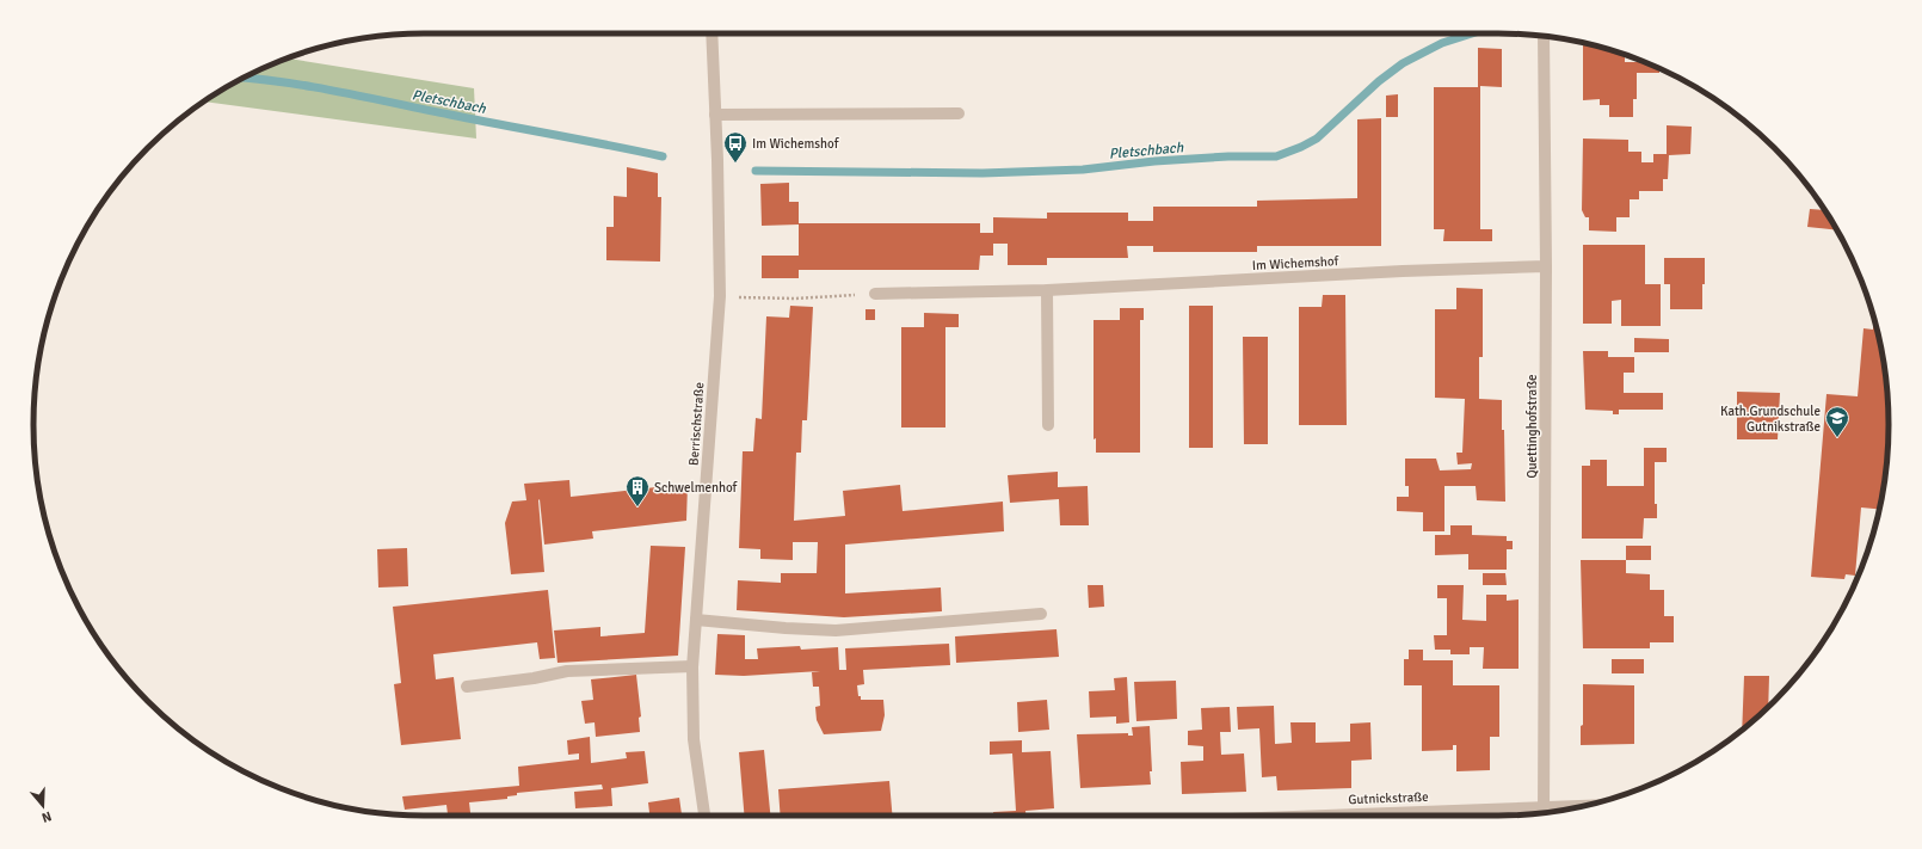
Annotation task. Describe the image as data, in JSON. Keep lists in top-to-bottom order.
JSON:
{
  "streets": {
    "street": [
      "Im Wichemshof",
      "Berrischstraße",
      "Quettinghofstraße",
      "Gutnickstraße"
    ]
  },
  "crossings": [
    ["Im Wichemshof", "Quettinghofstraße"],
    ["Quettinghofstraße", "Gutnickstraße"]
  ],
  "water": ["Pletschbach"],
  "places": {
    "bus stop": ["Im Wichemshof"],
    "school or university": ["Kath.Grundschule Gutnikstraße"],
    "building": ["Schwelmenhof"]
  },
  "north": "bottom"
}
